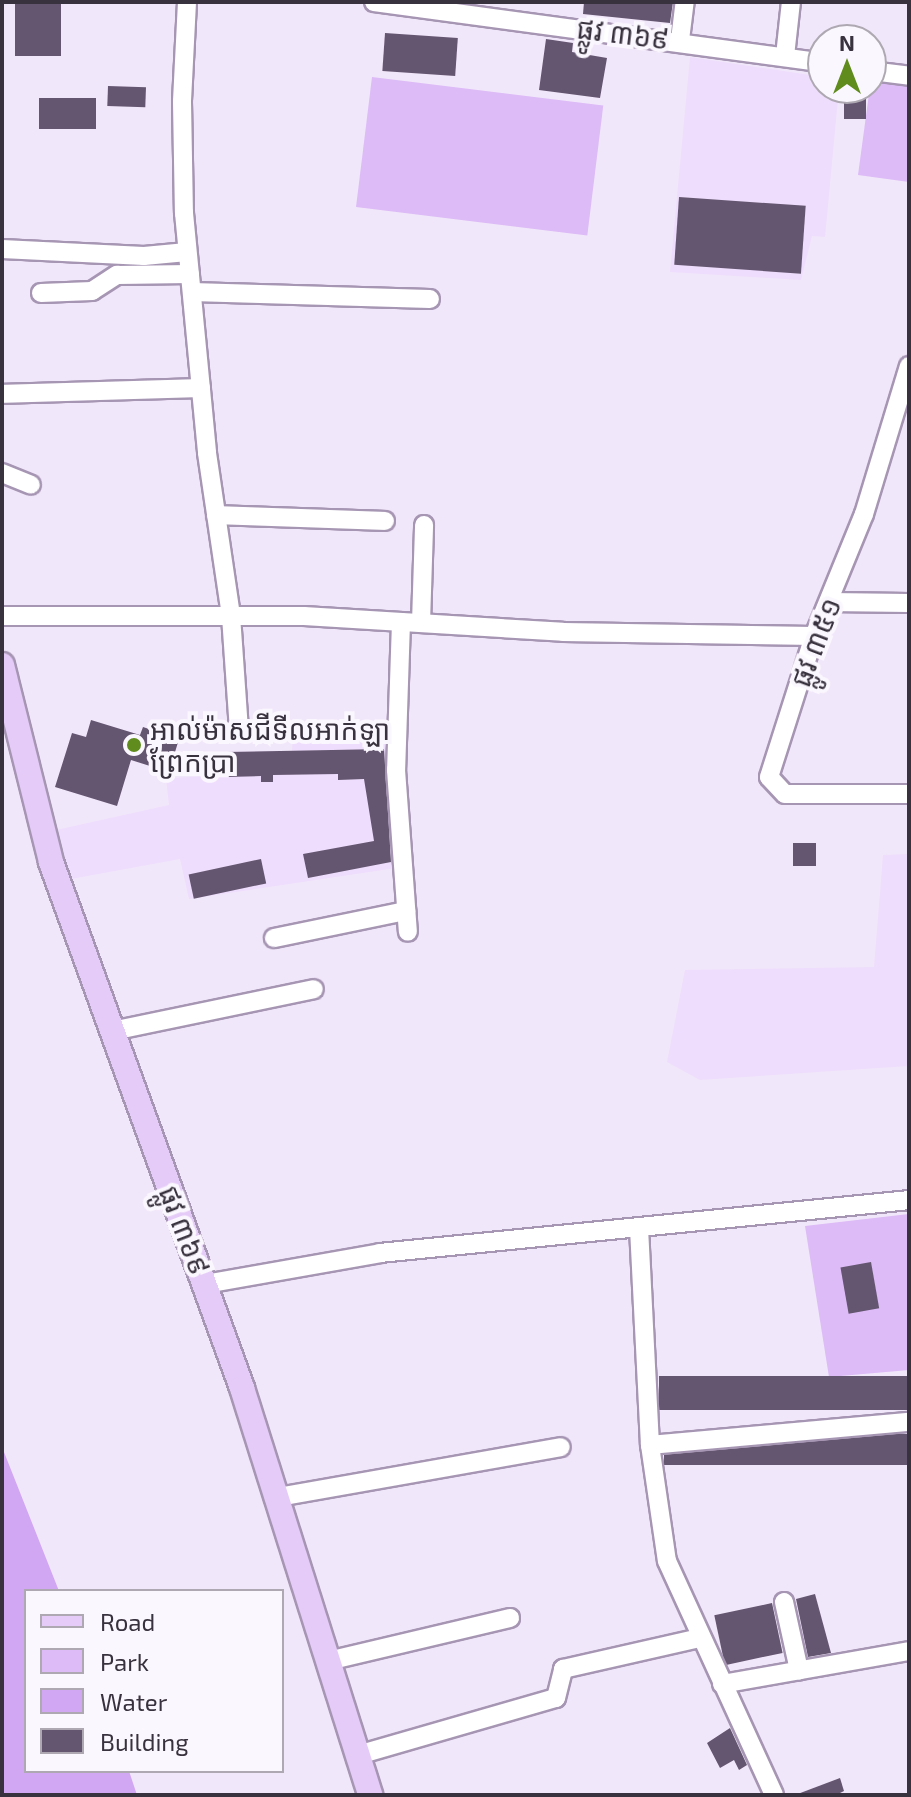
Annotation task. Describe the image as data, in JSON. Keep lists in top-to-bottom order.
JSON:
{
  "streets": {
    "main road": ["ផ្លូវ ៣៦៩"],
    "street": ["ផ្លូវ ៣៥១"]
  },
  "places": ["អាល់ម៉ាសជីទីលអាក់ឡា ព្រែកប្រា"],
  "legend": [
    "Road",
    "Park",
    "Water",
    "Building"
  ],
  "north": "top"
}
